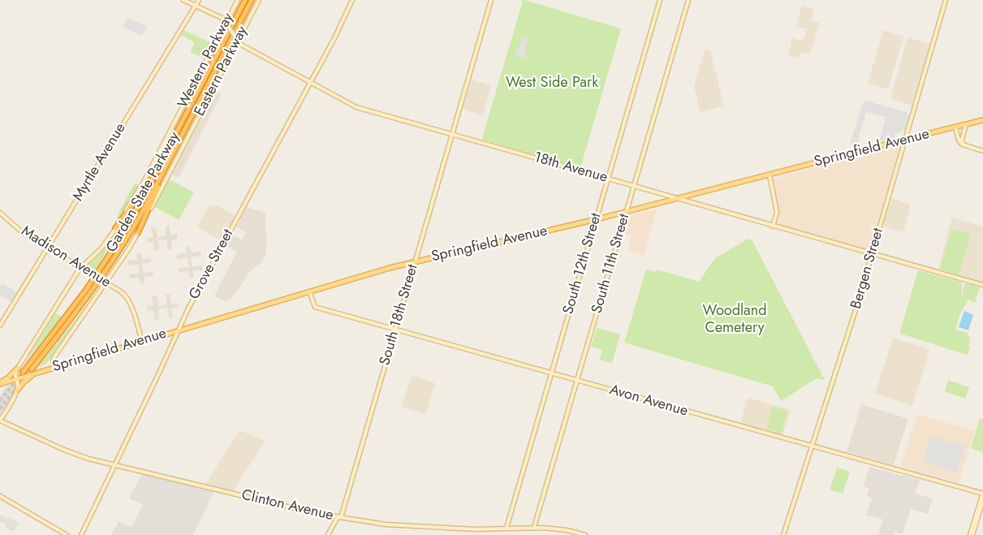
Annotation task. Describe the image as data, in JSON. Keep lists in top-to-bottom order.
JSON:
{
  "streets": {
    "highway": ["Garden State Parkway"],
    "main road": [
      "Western Parkway",
      "Eastern Parkway",
      "Springfield Avenue",
      "Myrtle Avenue",
      "18th Avenue",
      "Madison Avenue",
      "South 12th Street",
      "South 11th Street",
      "Grove Street",
      "Bergen Street",
      "South 18th Street",
      "Avon Avenue",
      "Clinton Avenue"
    ]
  },
  "crossings": [
    ["Western Parkway", "18th Avenue"],
    ["Western Parkway", "Madison Avenue"],
    ["Eastern Parkway", "Springfield Avenue"],
    ["Eastern Parkway", "18th Avenue"],
    ["Eastern Parkway", "Madison Avenue"],
    ["Springfield Avenue", "18th Avenue"],
    ["Springfield Avenue", "Madison Avenue"],
    ["Springfield Avenue", "South 12th Street"],
    ["Springfield Avenue", "South 11th Street"],
    ["Springfield Avenue", "Grove Street"],
    ["Springfield Avenue", "Bergen Street"],
    ["Springfield Avenue", "South 18th Street"],
    ["Springfield Avenue", "Avon Avenue"],
    ["Myrtle Avenue", "18th Avenue"],
    ["Myrtle Avenue", "Madison Avenue"],
    ["18th Avenue", "South 12th Street"],
    ["18th Avenue", "South 11th Street"],
    ["18th Avenue", "Grove Street"],
    ["18th Avenue", "Bergen Street"],
    ["18th Avenue", "South 18th Street"],
    ["South 12th Street", "Avon Avenue"],
    ["South 12th Street", "Clinton Avenue"],
    ["South 11th Street", "Avon Avenue"],
    ["South 11th Street", "Clinton Avenue"],
    ["Grove Street", "Clinton Avenue"],
    ["Bergen Street", "Avon Avenue"],
    ["South 18th Street", "Avon Avenue"],
    ["South 18th Street", "Clinton Avenue"]
  ],
  "parks": ["West Side Park", "Woodland Cemetery"]
}
